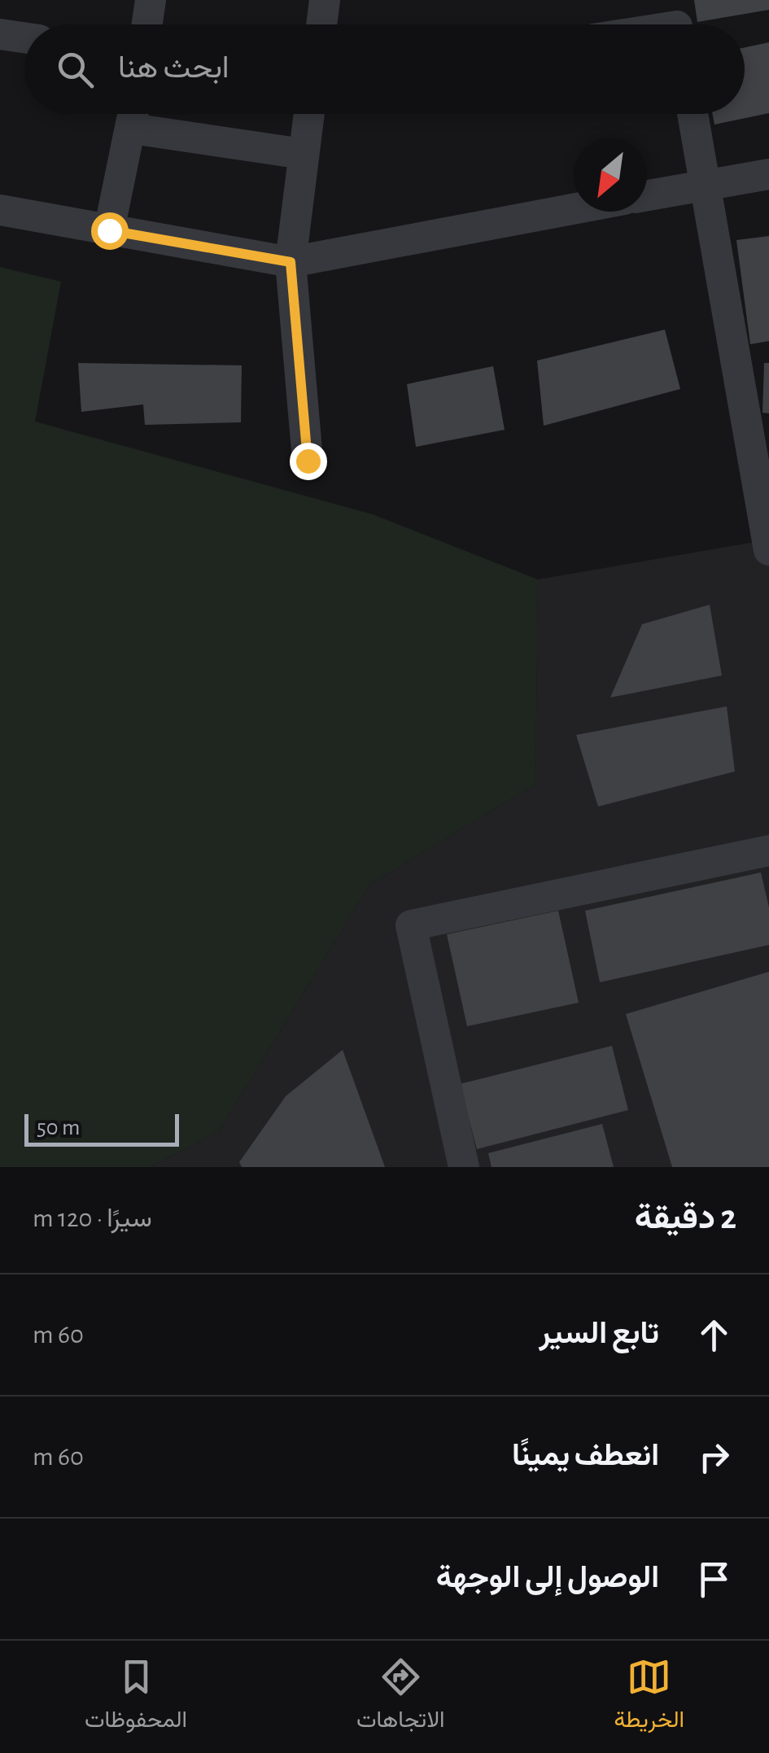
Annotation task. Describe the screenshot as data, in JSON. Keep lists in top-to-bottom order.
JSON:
{
  "scale_bar": "50 m",
  "north": "bottom left",
  "page": {
    "search": "ابحث هنا",
    "scale": "50 m",
    "heading": ["2 دقيقة", "سيرًا · 120 m"],
    "list": [
      ["تابع السير", "60 m"],
      ["انعطف يمينًا", "60 m"],
      "الوصول إلى الوجهة"
    ],
    "nav": ["الخريطة", "الاتجاهات", "المحفوظات"]
  }
}
